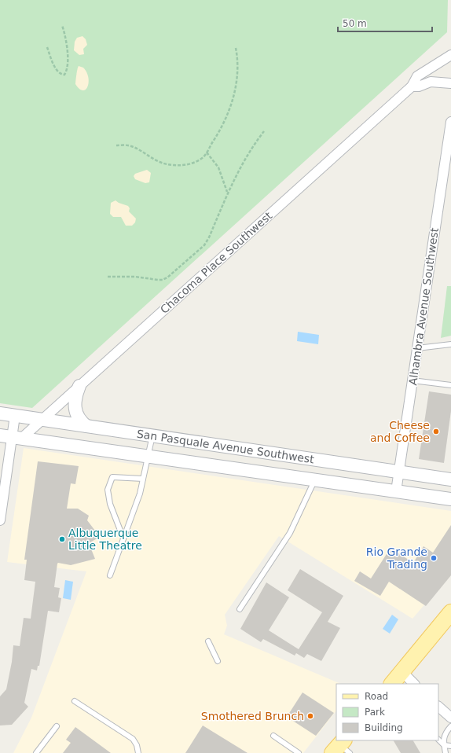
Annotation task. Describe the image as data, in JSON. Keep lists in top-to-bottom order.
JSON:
{
  "streets": {
    "street": ["Chacoma Place Southwest", "Alhambra Avenue Southwest", "San Pasquale Avenue Southwest"]
  },
  "crossings": [
    ["Chacoma Place Southwest", "San Pasquale Avenue Southwest"],
    ["Alhambra Avenue Southwest", "San Pasquale Avenue Southwest"]
  ],
  "places": [
    "Cheese and Coffee",
    "Albuquerque Little Theatre",
    "Rio Grande Trading",
    "Smothered Brunch"
  ],
  "legend": ["Road", "Park", "Building"],
  "scale_bar": "50 m"
}
